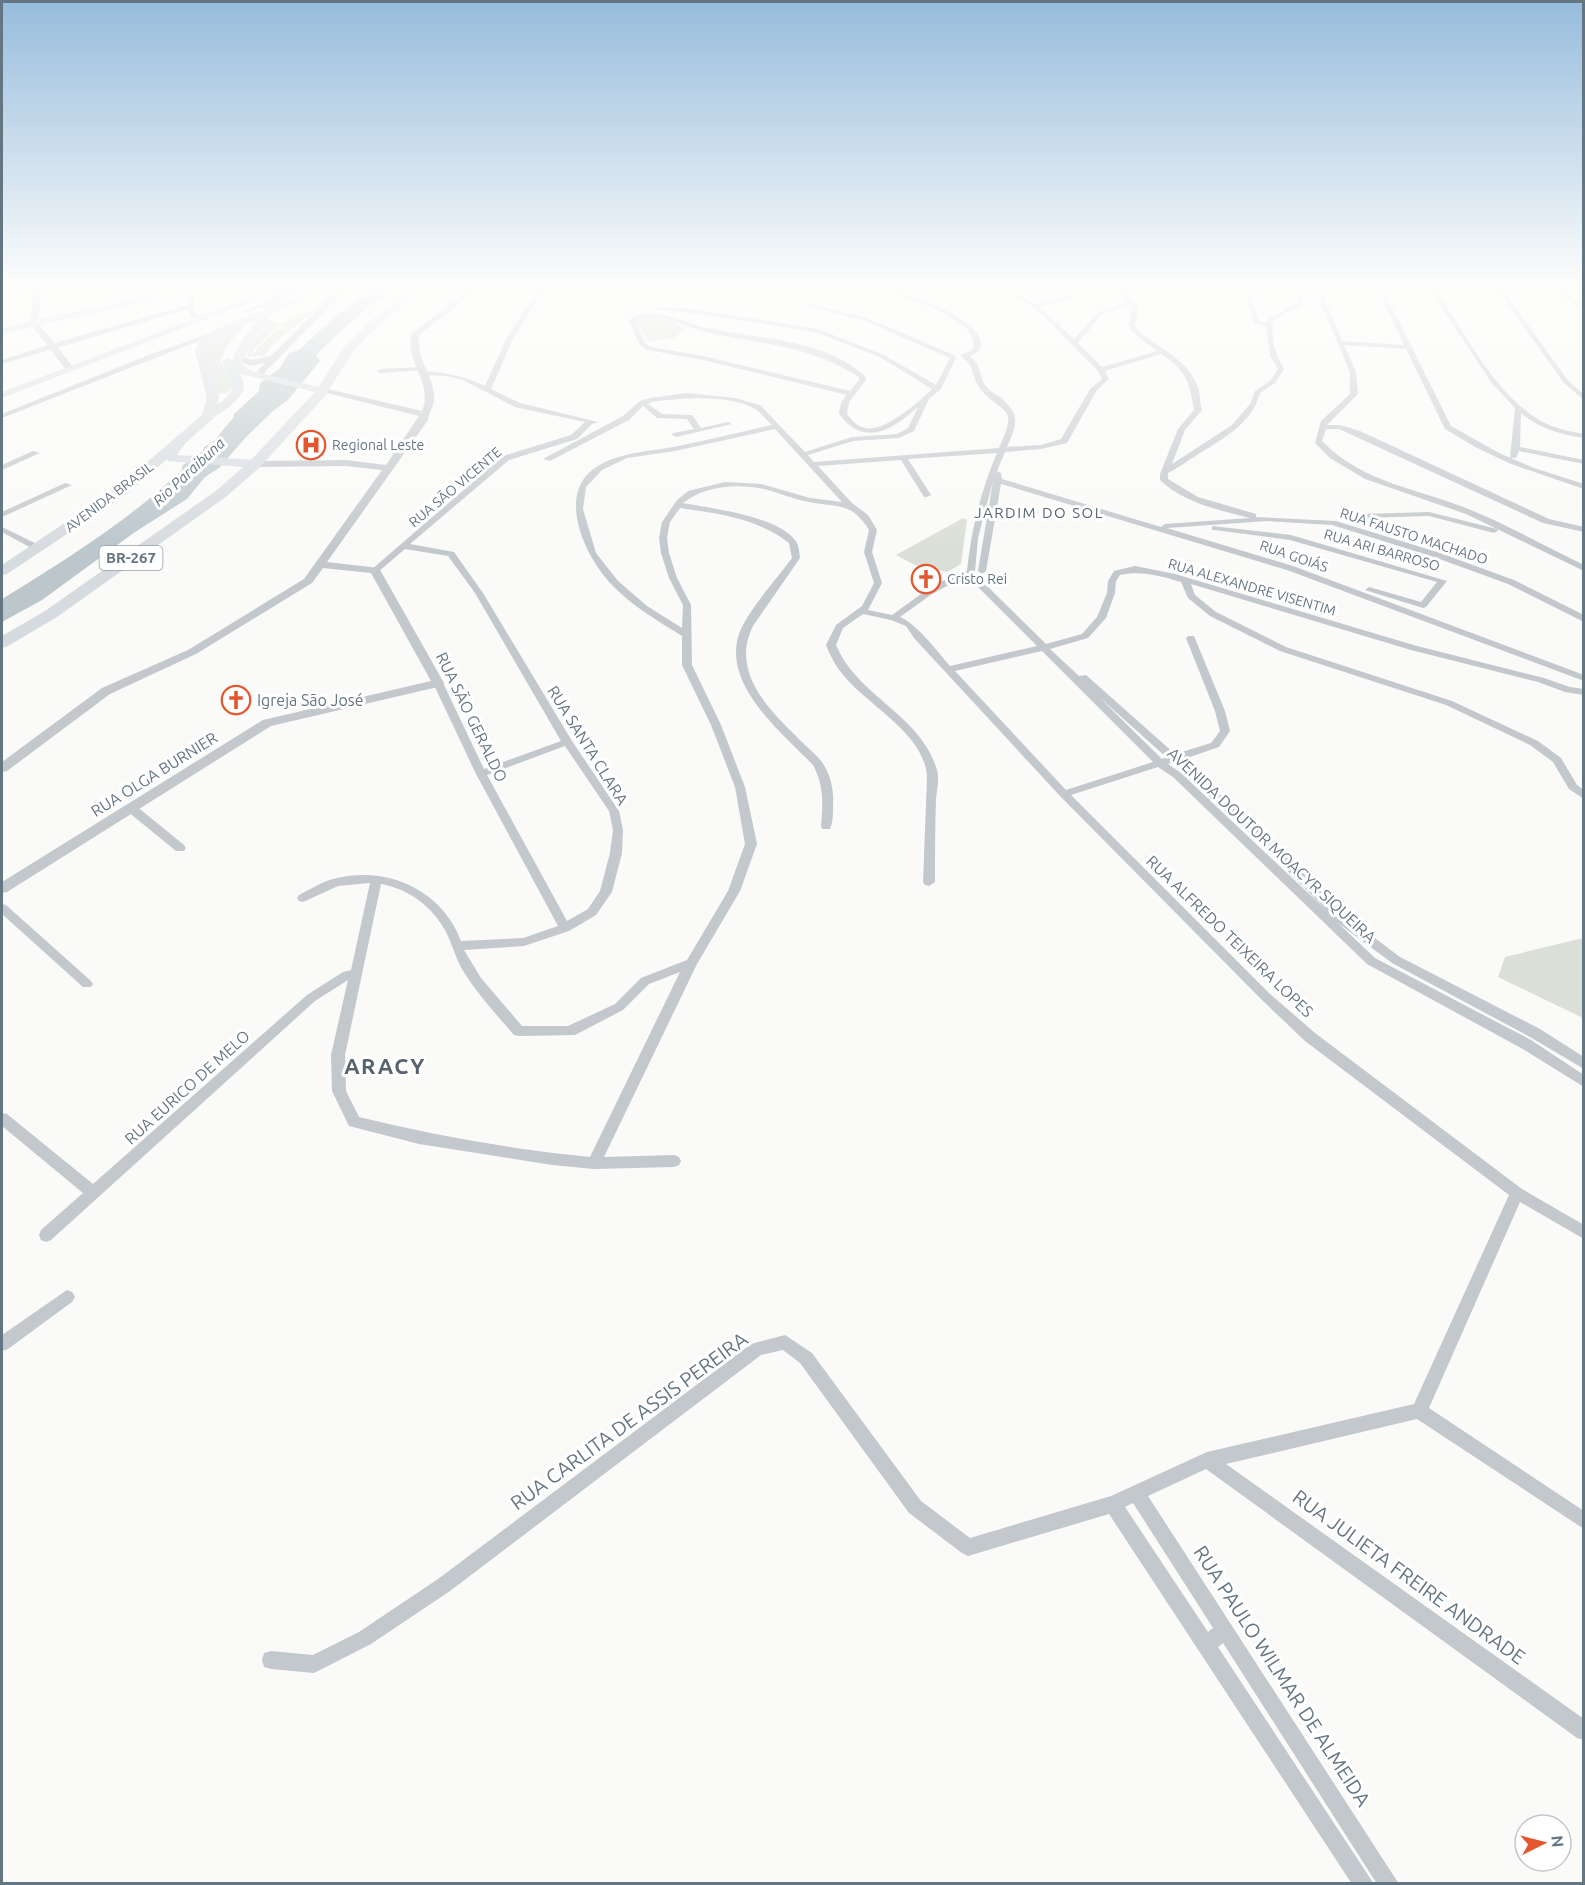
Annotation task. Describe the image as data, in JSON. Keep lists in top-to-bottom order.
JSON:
{
  "streets": {
    "highway": ["AVENIDA BRASIL", "BR-267"],
    "street": [
      "RUA SÃO VICENTE",
      "RUA FAUSTO MACHADO",
      "RUA ARI BARROSO",
      "RUA GOIÁS",
      "RUA ALEXANDRE VISENTIM",
      "RUA SÃO GERALDO",
      "RUA SANTA CLARA",
      "RUA OLGA BURNIER",
      "AVENIDA DOUTOR MOACYR SIQUEIRA",
      "RUA ALFREDO TEIXEIRA LOPES",
      "RUA EURICO DE MELO",
      "RUA CARLITA DE ASSIS PEREIRA",
      "RUA JULIETA FREIRE ANDRADE",
      "RUA PAULO WILMAR DE ALMEIDA"
    ]
  },
  "crossings": [
    ["RUA SÃO VICENTE", "RUA SÃO GERALDO"],
    ["RUA SÃO VICENTE", "RUA SANTA CLARA"],
    ["RUA FAUSTO MACHADO", "RUA ARI BARROSO"],
    ["RUA FAUSTO MACHADO", "RUA GOIÁS"],
    ["RUA ARI BARROSO", "RUA GOIÁS"],
    ["RUA ALEXANDRE VISENTIM", "AVENIDA DOUTOR MOACYR SIQUEIRA"],
    ["RUA ALEXANDRE VISENTIM", "RUA ALFREDO TEIXEIRA LOPES"],
    ["RUA SÃO GERALDO", "RUA SANTA CLARA"],
    ["RUA SÃO GERALDO", "RUA OLGA BURNIER"],
    ["RUA CARLITA DE ASSIS PEREIRA", "RUA JULIETA FREIRE ANDRADE"],
    ["RUA CARLITA DE ASSIS PEREIRA", "RUA PAULO WILMAR DE ALMEIDA"]
  ],
  "districts": ["JARDIM DO SOL", "ARACY"],
  "water": ["Rio Paraibuna"],
  "places": {
    "hospital": ["Regional Leste"],
    "church": ["Cristo Rei", "Igreja São José"]
  },
  "north": "right"
}
